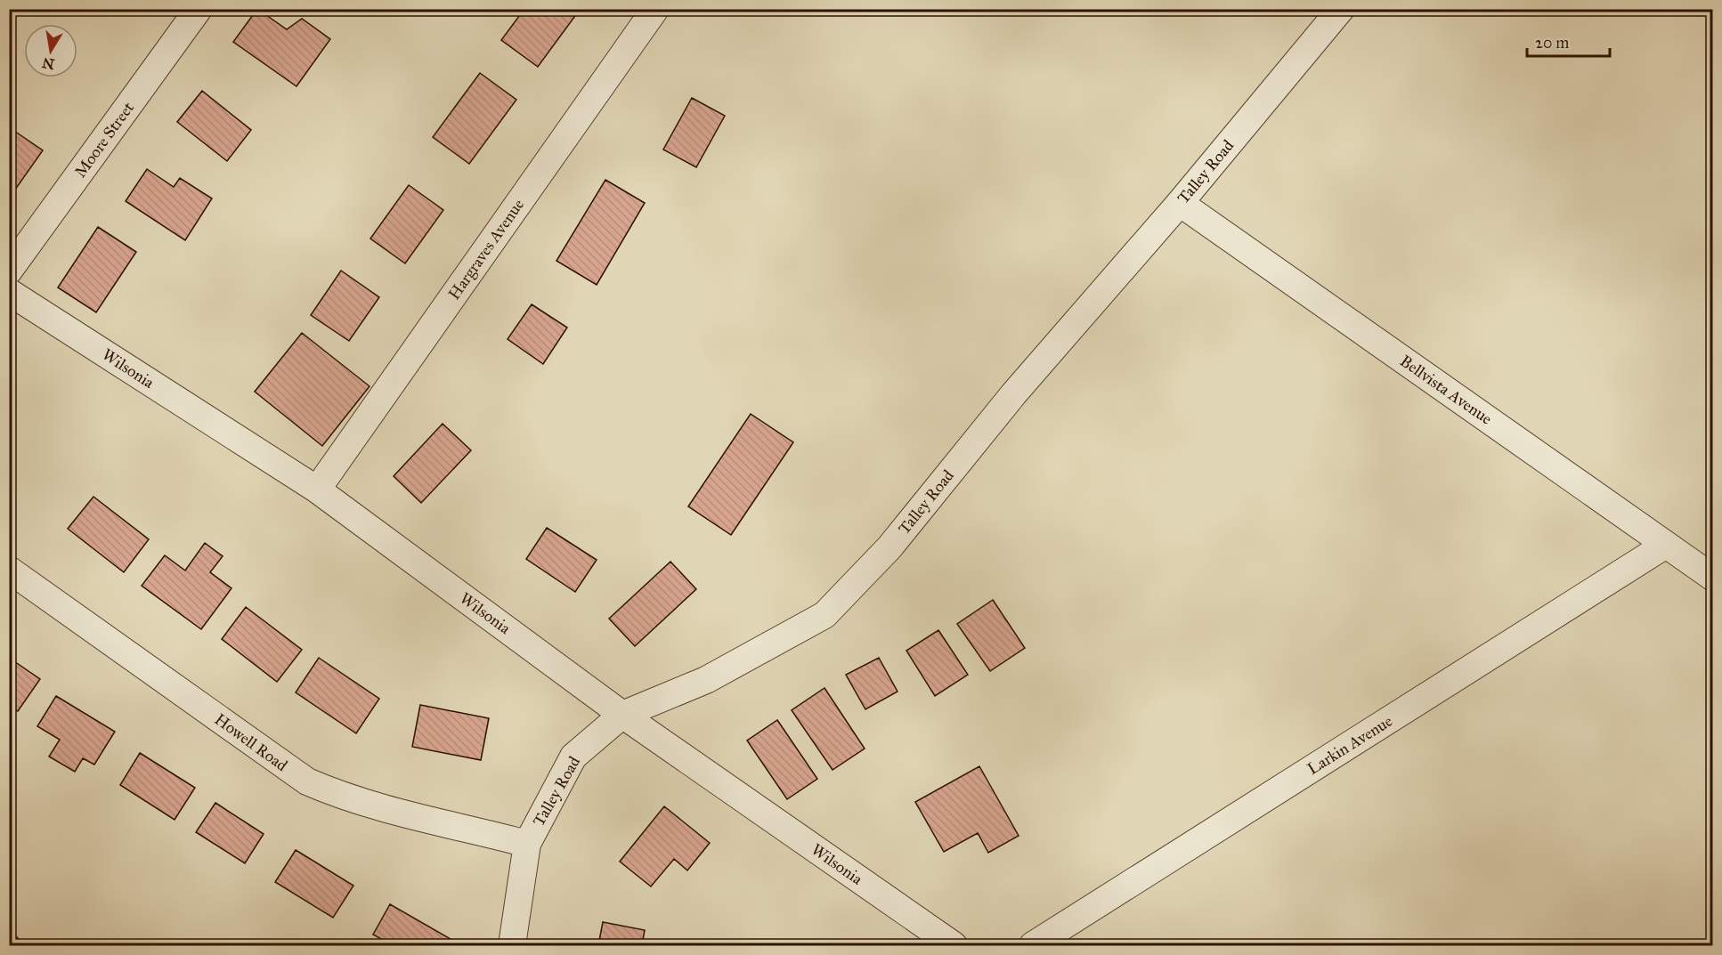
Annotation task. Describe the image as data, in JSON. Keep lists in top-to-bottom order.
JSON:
{
  "streets": {
    "street": [
      "Moore Street",
      "Talley Road",
      "Hargraves Avenue",
      "Wilsonia",
      "Bellvista Avenue",
      "Howell Road",
      "Larkin Avenue"
    ]
  },
  "crossings": [
    ["Talley Road", "Wilsonia"],
    ["Talley Road", "Bellvista Avenue"],
    ["Talley Road", "Howell Road"],
    ["Hargraves Avenue", "Wilsonia"],
    ["Bellvista Avenue", "Larkin Avenue"]
  ],
  "scale_bar": "20 m",
  "north": "bottom"
}
